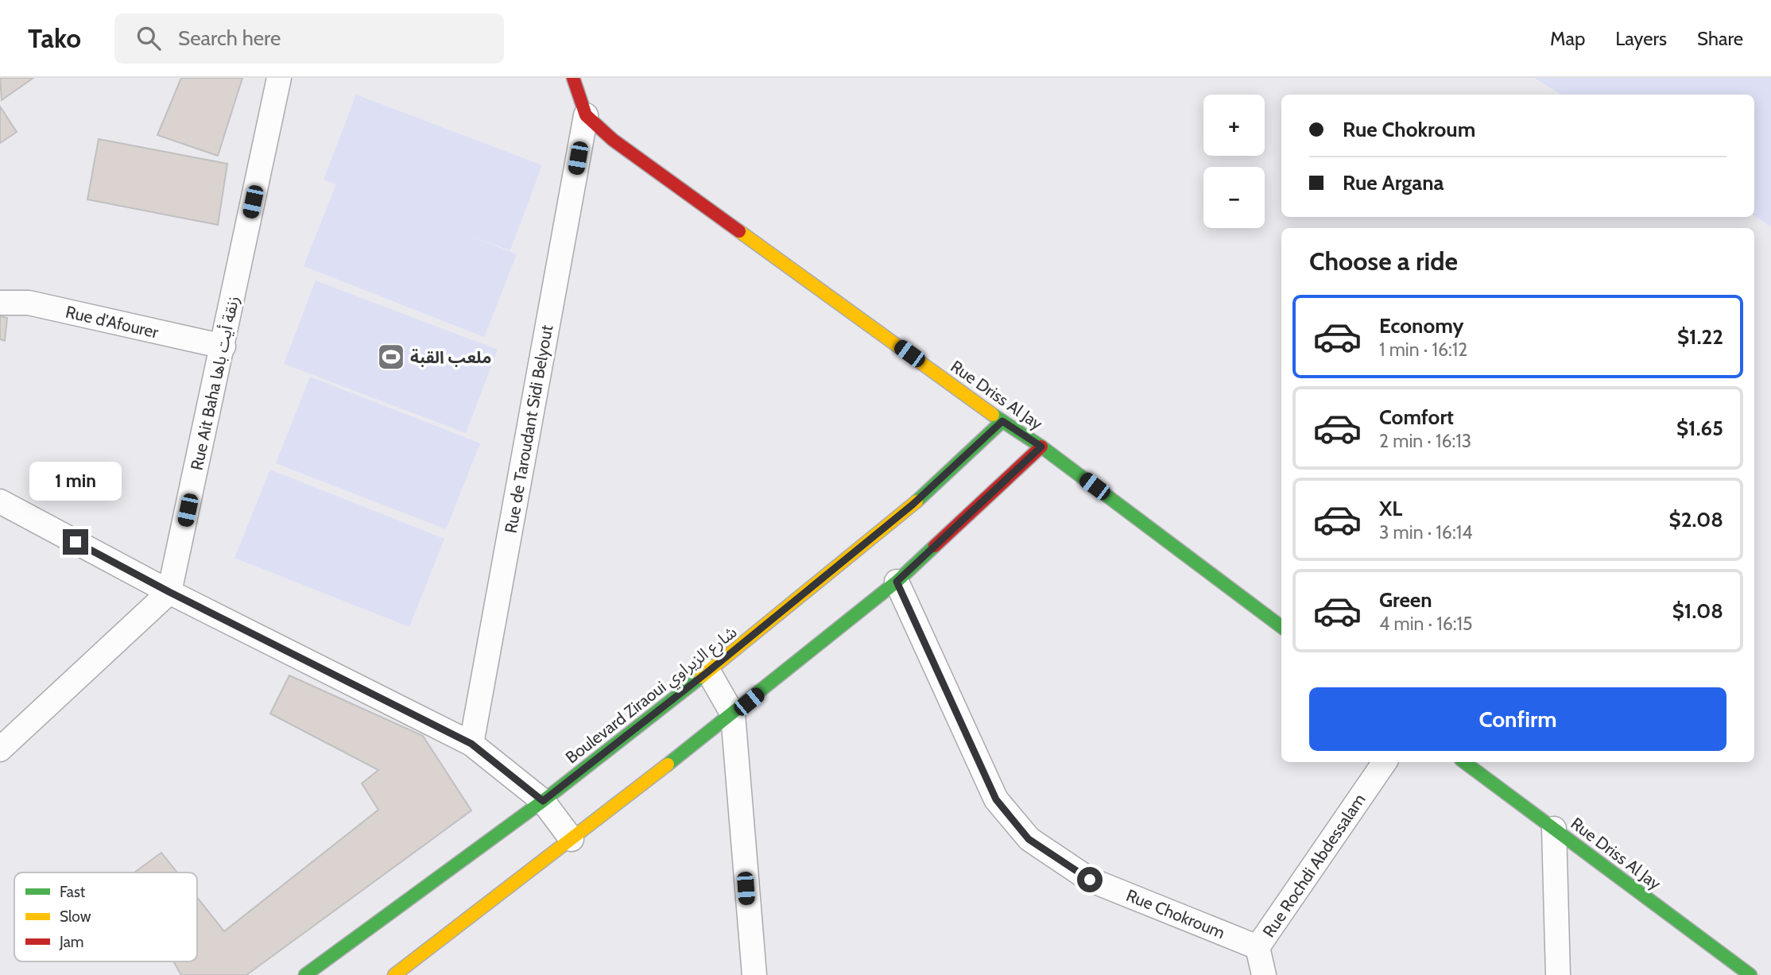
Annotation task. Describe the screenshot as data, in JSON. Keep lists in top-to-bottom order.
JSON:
{
  "streets": {
    "street": [
      "Rue d'Afourer",
      "Rue Ait Baha زنقة أيت باها",
      "Rue Driss Al Jay",
      "Rue de Taroudant Sidi Belyout",
      "Boulevard Ziraoui شارع الزيراوي",
      "Rue Rochdi Abdessalam",
      "Rue Chokroum"
    ]
  },
  "crossings": [
    ["Rue d'Afourer", "Rue Ait Baha زنقة أيت باها"],
    ["Rue Driss Al Jay", "Rue de Taroudant Sidi Belyout"],
    ["Rue Driss Al Jay", "Boulevard Ziraoui شارع الزيراوي"],
    ["Rue Rochdi Abdessalam", "Rue Chokroum"]
  ],
  "places": {
    "sports": ["ملعب القبة"]
  },
  "legend": ["Fast", "Slow", "Jam"],
  "page": {
    "header": "Tako",
    "search": "Search here",
    "nav": ["Map", "Layers", "Share"],
    "map_buttons": ["+", "−"],
    "banner": ["Rue Chokroum", "Rue Argana"],
    "heading": "Choose a ride",
    "list": [
      {
        "name": "Economy",
        "note": "1 min · 16:12",
        "value": "$1.22"
      },
      {
        "name": "Comfort",
        "note": "2 min · 16:13",
        "value": "$1.65"
      },
      {
        "name": "XL",
        "note": "3 min · 16:14",
        "value": "$2.08"
      },
      {
        "name": "Green",
        "note": "4 min · 16:15",
        "value": "$1.08"
      }
    ],
    "bubble": "1 min",
    "buttons": "Confirm"
  }
}
